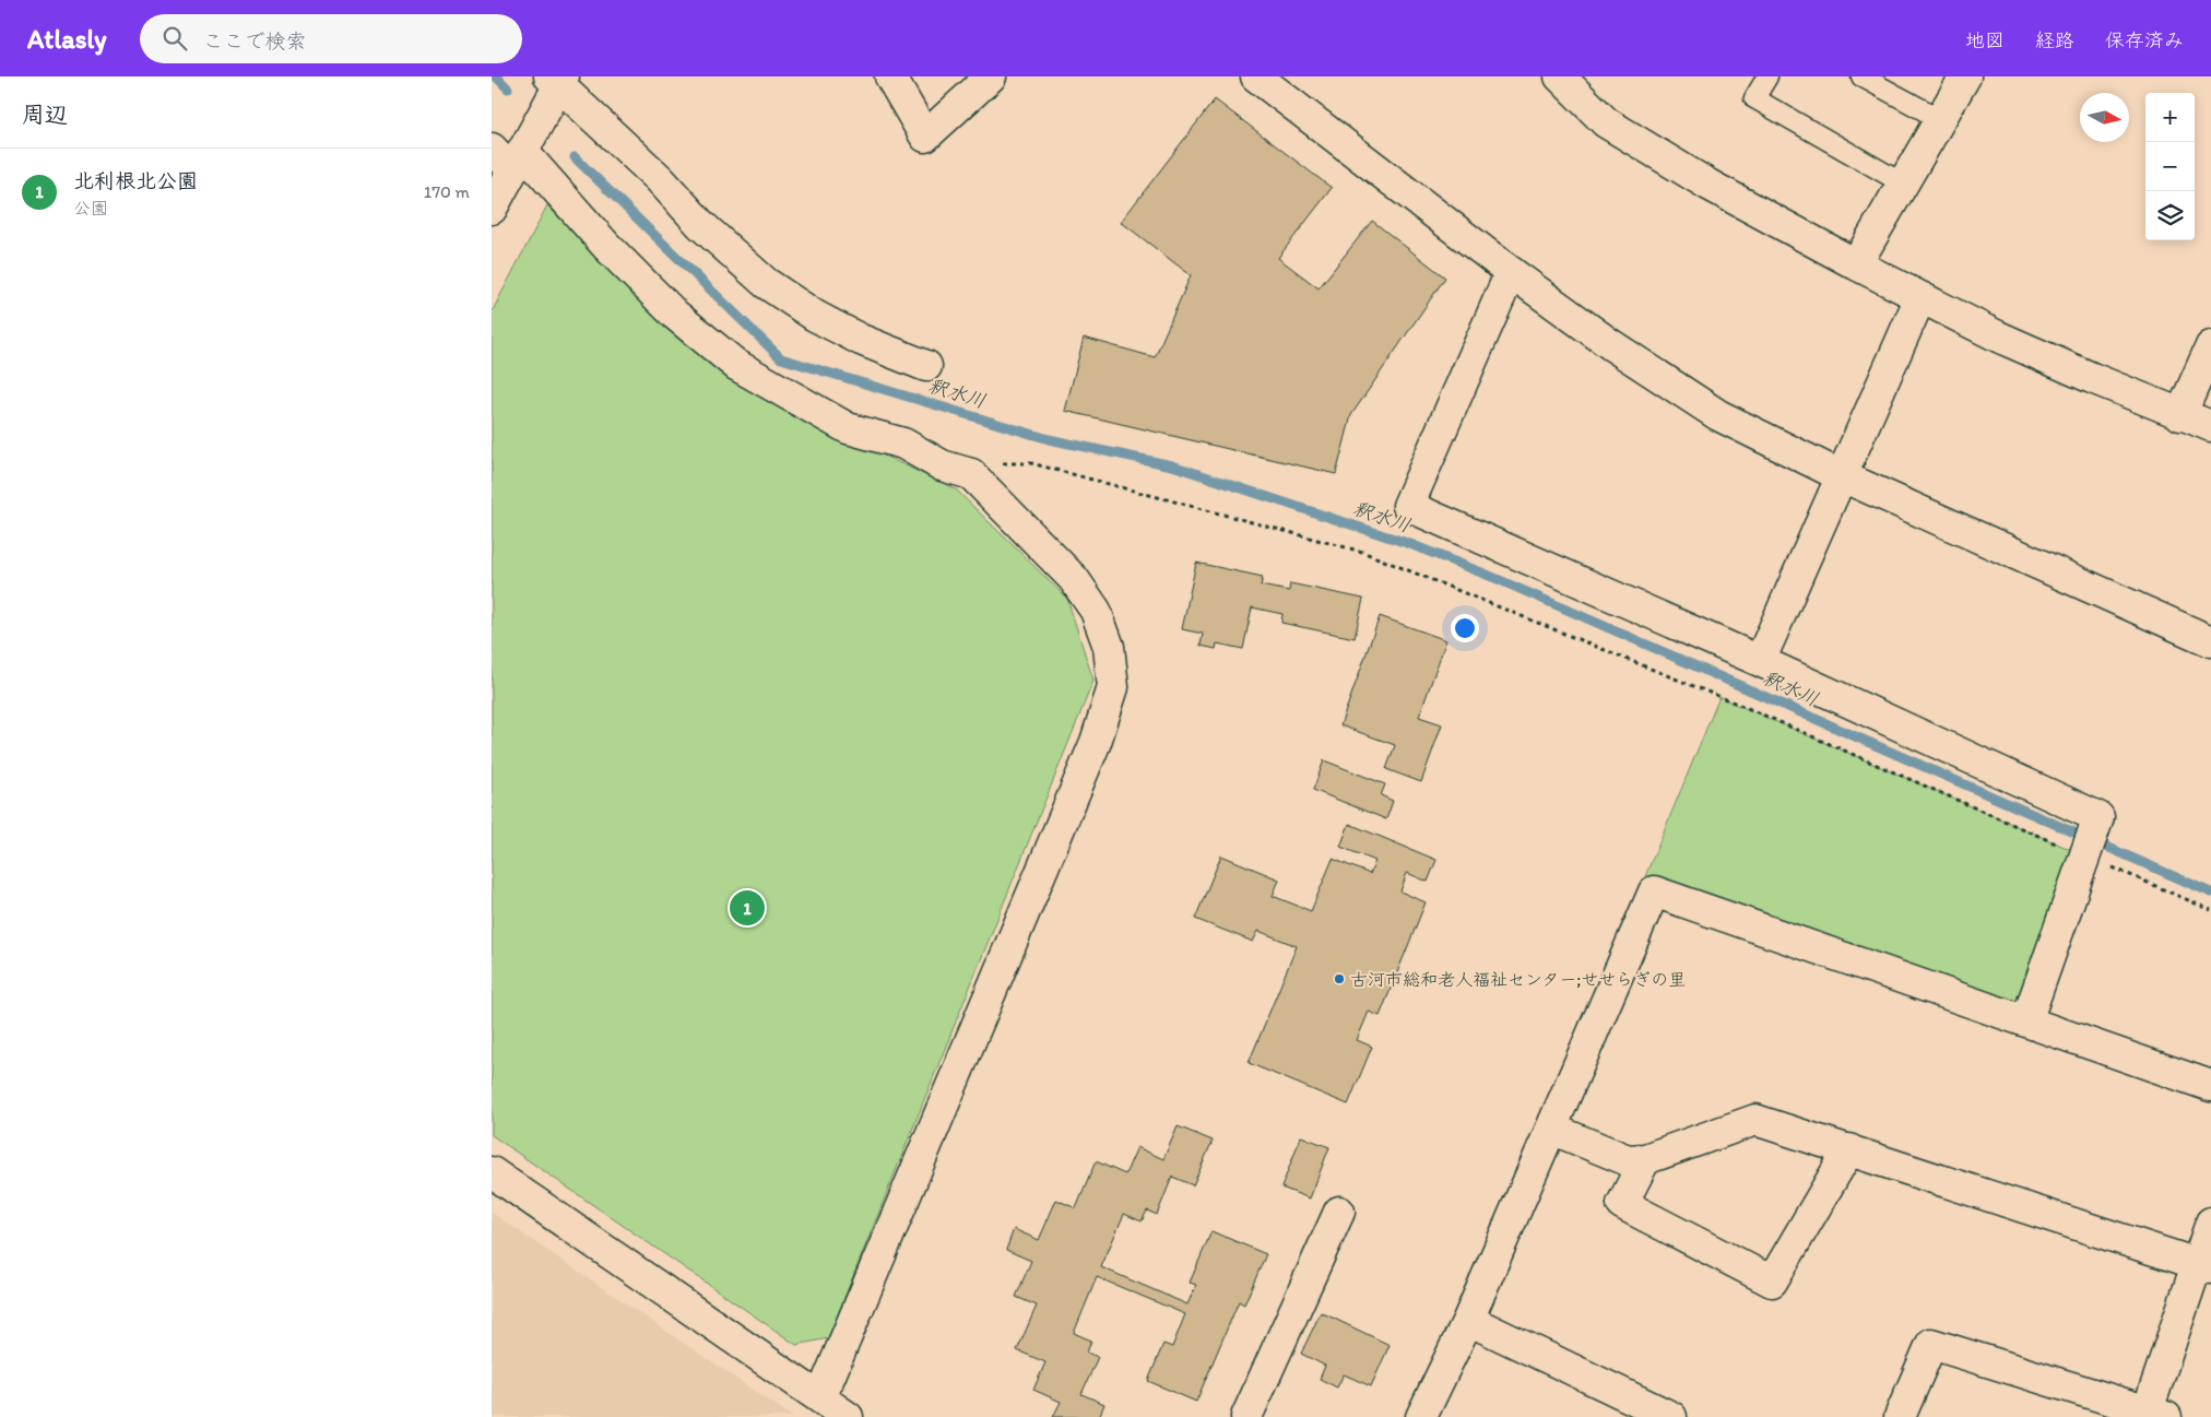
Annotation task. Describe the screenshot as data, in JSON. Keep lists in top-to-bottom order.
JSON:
{
  "water": ["釈水川"],
  "places": ["古河市総和老人福祉センター;せせらぎの里"],
  "north": "right",
  "page": {
    "header": "Atlasly",
    "search": "ここで検索",
    "nav": ["地図", "経路", "保存済み"],
    "heading": "周辺",
    "map_buttons": ["+", "−"],
    "list": [
      {
        "mark": "1",
        "name": "北利根北公園",
        "note": "公園",
        "value": "170 m"
      }
    ],
    "pins": "1"
  }
}
